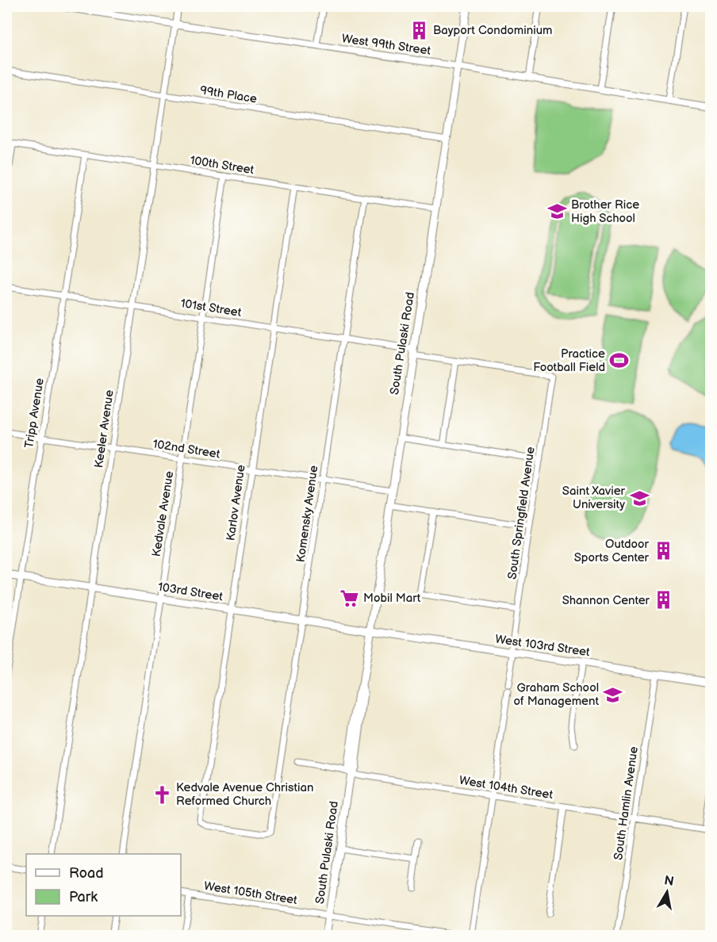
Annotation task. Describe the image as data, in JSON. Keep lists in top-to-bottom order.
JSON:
{
  "streets": {
    "main road": ["South Pulaski Road", "103rd Street", "West 103rd Street"],
    "street": [
      "West 99th Street",
      "99th Place",
      "100th Street",
      "101st Street",
      "Tripp Avenue",
      "Keeler Avenue",
      "102nd Street",
      "Karlov Avenue",
      "South Springfield Avenue",
      "Kedvale Avenue",
      "Komensky Avenue",
      "West 104th Street",
      "South Hamlin Avenue",
      "West 105th Street"
    ]
  },
  "crossings": [
    ["West 99th Street", "South Pulaski Road"],
    ["West 99th Street", "Keeler Avenue"],
    ["99th Place", "South Pulaski Road"],
    ["99th Place", "Keeler Avenue"],
    ["100th Street", "South Pulaski Road"],
    ["100th Street", "Tripp Avenue"],
    ["100th Street", "Keeler Avenue"],
    ["100th Street", "Karlov Avenue"],
    ["100th Street", "Kedvale Avenue"],
    ["100th Street", "Komensky Avenue"],
    ["101st Street", "South Pulaski Road"],
    ["101st Street", "Tripp Avenue"],
    ["101st Street", "Keeler Avenue"],
    ["101st Street", "Karlov Avenue"],
    ["101st Street", "South Springfield Avenue"],
    ["101st Street", "Kedvale Avenue"],
    ["101st Street", "Komensky Avenue"],
    ["South Pulaski Road", "102nd Street"],
    ["South Pulaski Road", "103rd Street"],
    ["South Pulaski Road", "West 103rd Street"],
    ["South Pulaski Road", "West 104th Street"],
    ["South Pulaski Road", "West 105th Street"],
    ["Tripp Avenue", "102nd Street"],
    ["Tripp Avenue", "103rd Street"],
    ["Keeler Avenue", "102nd Street"],
    ["Keeler Avenue", "103rd Street"],
    ["102nd Street", "Karlov Avenue"],
    ["102nd Street", "Kedvale Avenue"],
    ["102nd Street", "Komensky Avenue"],
    ["Karlov Avenue", "Komensky Avenue"],
    ["Karlov Avenue", "103rd Street"],
    ["South Springfield Avenue", "West 103rd Street"],
    ["South Springfield Avenue", "West 104th Street"],
    ["Kedvale Avenue", "103rd Street"],
    ["Komensky Avenue", "103rd Street"],
    ["103rd Street", "West 103rd Street"],
    ["West 103rd Street", "South Hamlin Avenue"],
    ["West 104th Street", "South Hamlin Avenue"]
  ],
  "places": {
    "building": ["Bayport Condominium", "Outdoor Sports Center", "Shannon Center"],
    "school or university": ["Brother Rice High School", "Saint Xavier University", "Graham School of Management"],
    "sports": ["Practice Football Field"],
    "supermarket": ["Mobil Mart"],
    "church": ["Kedvale Avenue Christian Reformed Church"]
  },
  "legend": ["Road", "Park"],
  "north": "top"
}
